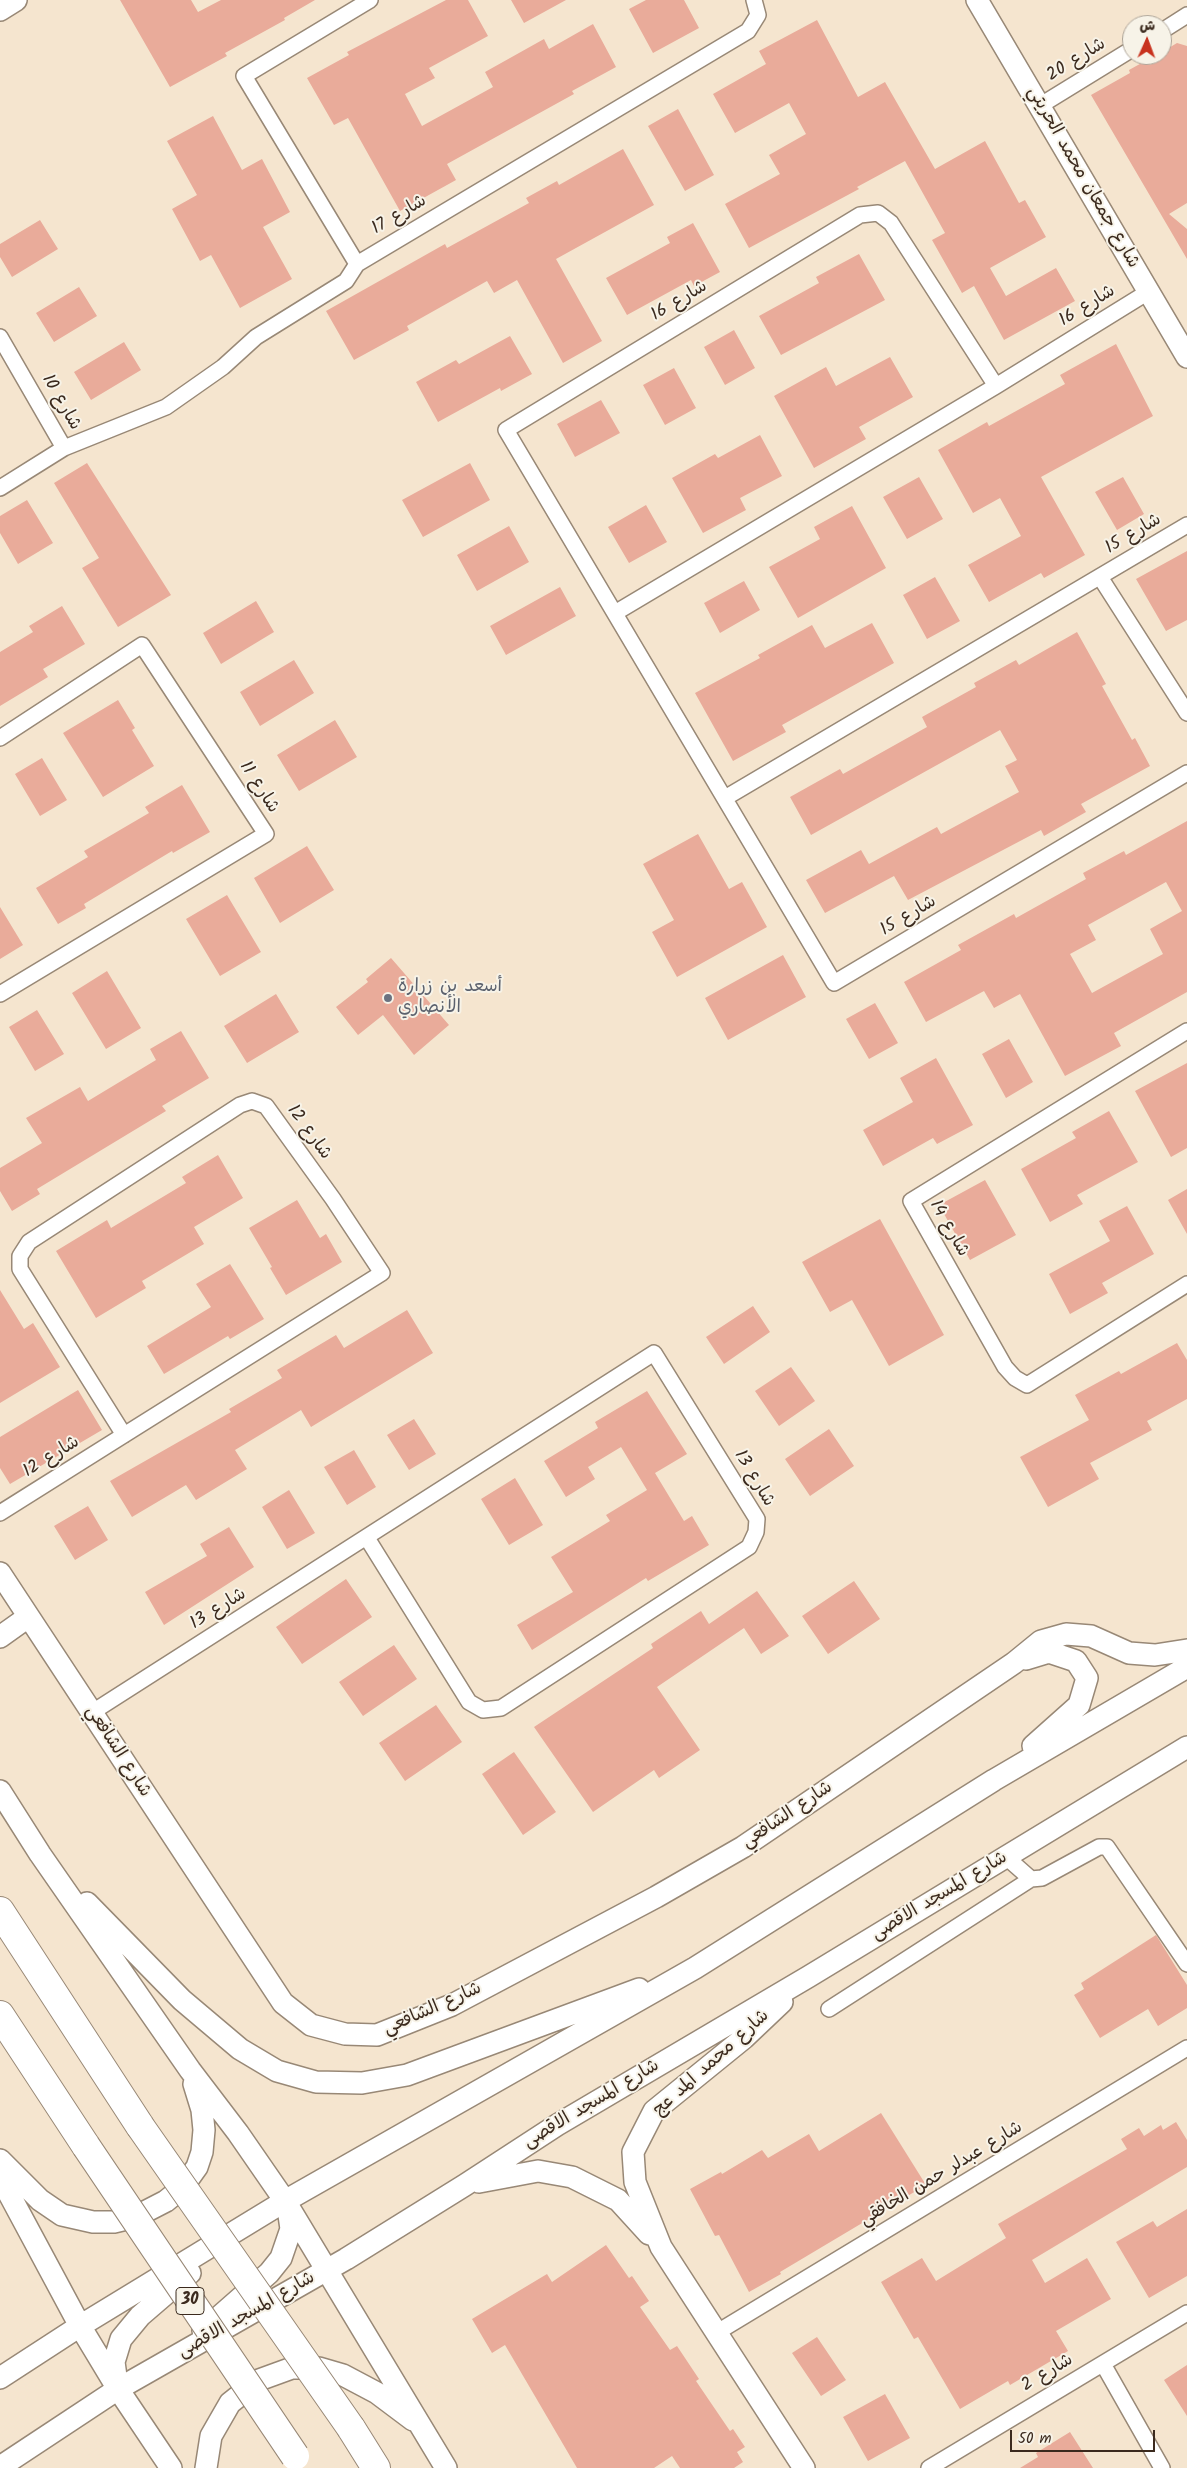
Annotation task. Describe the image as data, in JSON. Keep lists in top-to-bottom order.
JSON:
{
  "streets": {
    "highway": ["30"],
    "main road": [
      "شارع جمعان محمد الحريتي",
      "شارع الشافعي",
      "شارع المسجد الاقصى",
      "شارع محمد المد عج"
    ],
    "street": [
      "شارع 20",
      "شارع 17",
      "شارع 16",
      "شارع 10",
      "شارع 15",
      "شارع 11",
      "شارع 12",
      "شارع 14",
      "شارع 13",
      "شارع عبدلر حمن الخافقي",
      "شارع 2"
    ]
  },
  "crossings": [
    ["شارع 20", "شارع جمعان محمد الحريتي"],
    ["شارع جمعان محمد الحريتي", "شارع 16"],
    ["شارع 16", "شارع 15"],
    ["شارع 13", "شارع الشافعي"],
    ["شارع المسجد الاقصى", "شارع محمد المد عج"],
    ["شارع محمد المد عج", "شارع عبدلر حمن الخافقي"]
  ],
  "places": ["أسعد بن زرارة الأنصاري"],
  "scale_bar": "50 m",
  "north": "top"
}
